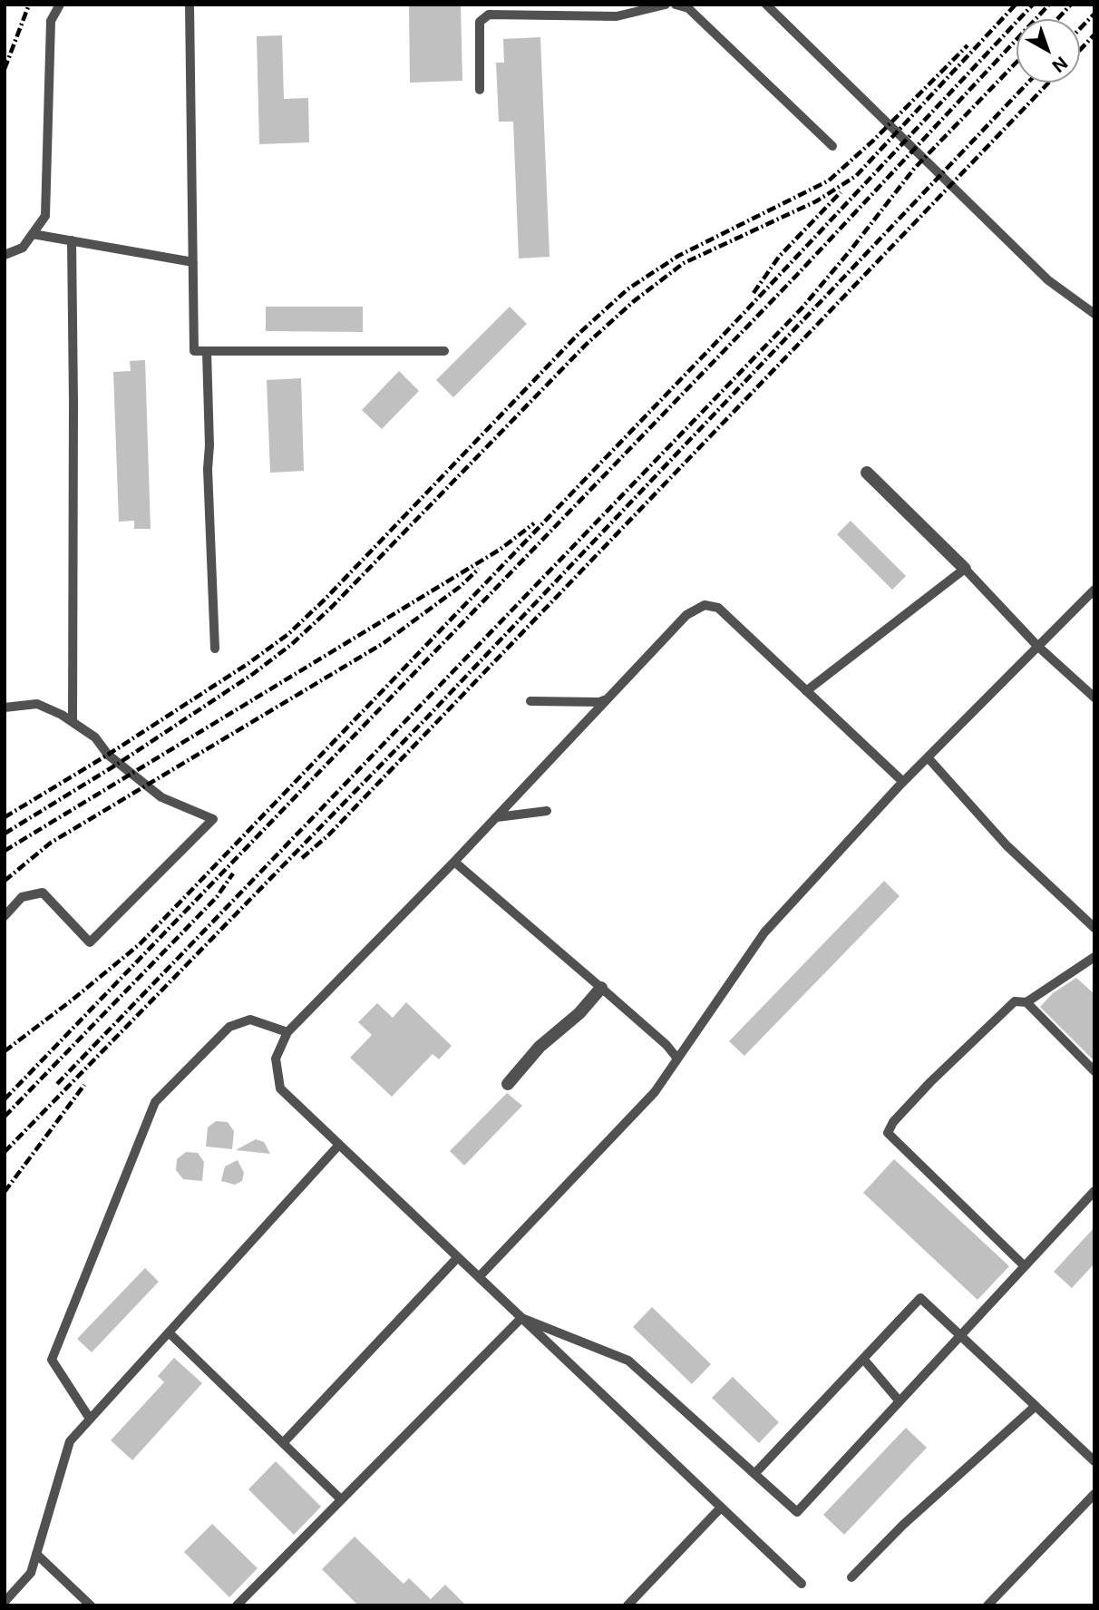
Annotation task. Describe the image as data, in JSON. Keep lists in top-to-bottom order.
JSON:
{
  "north": "bottom right"
}
